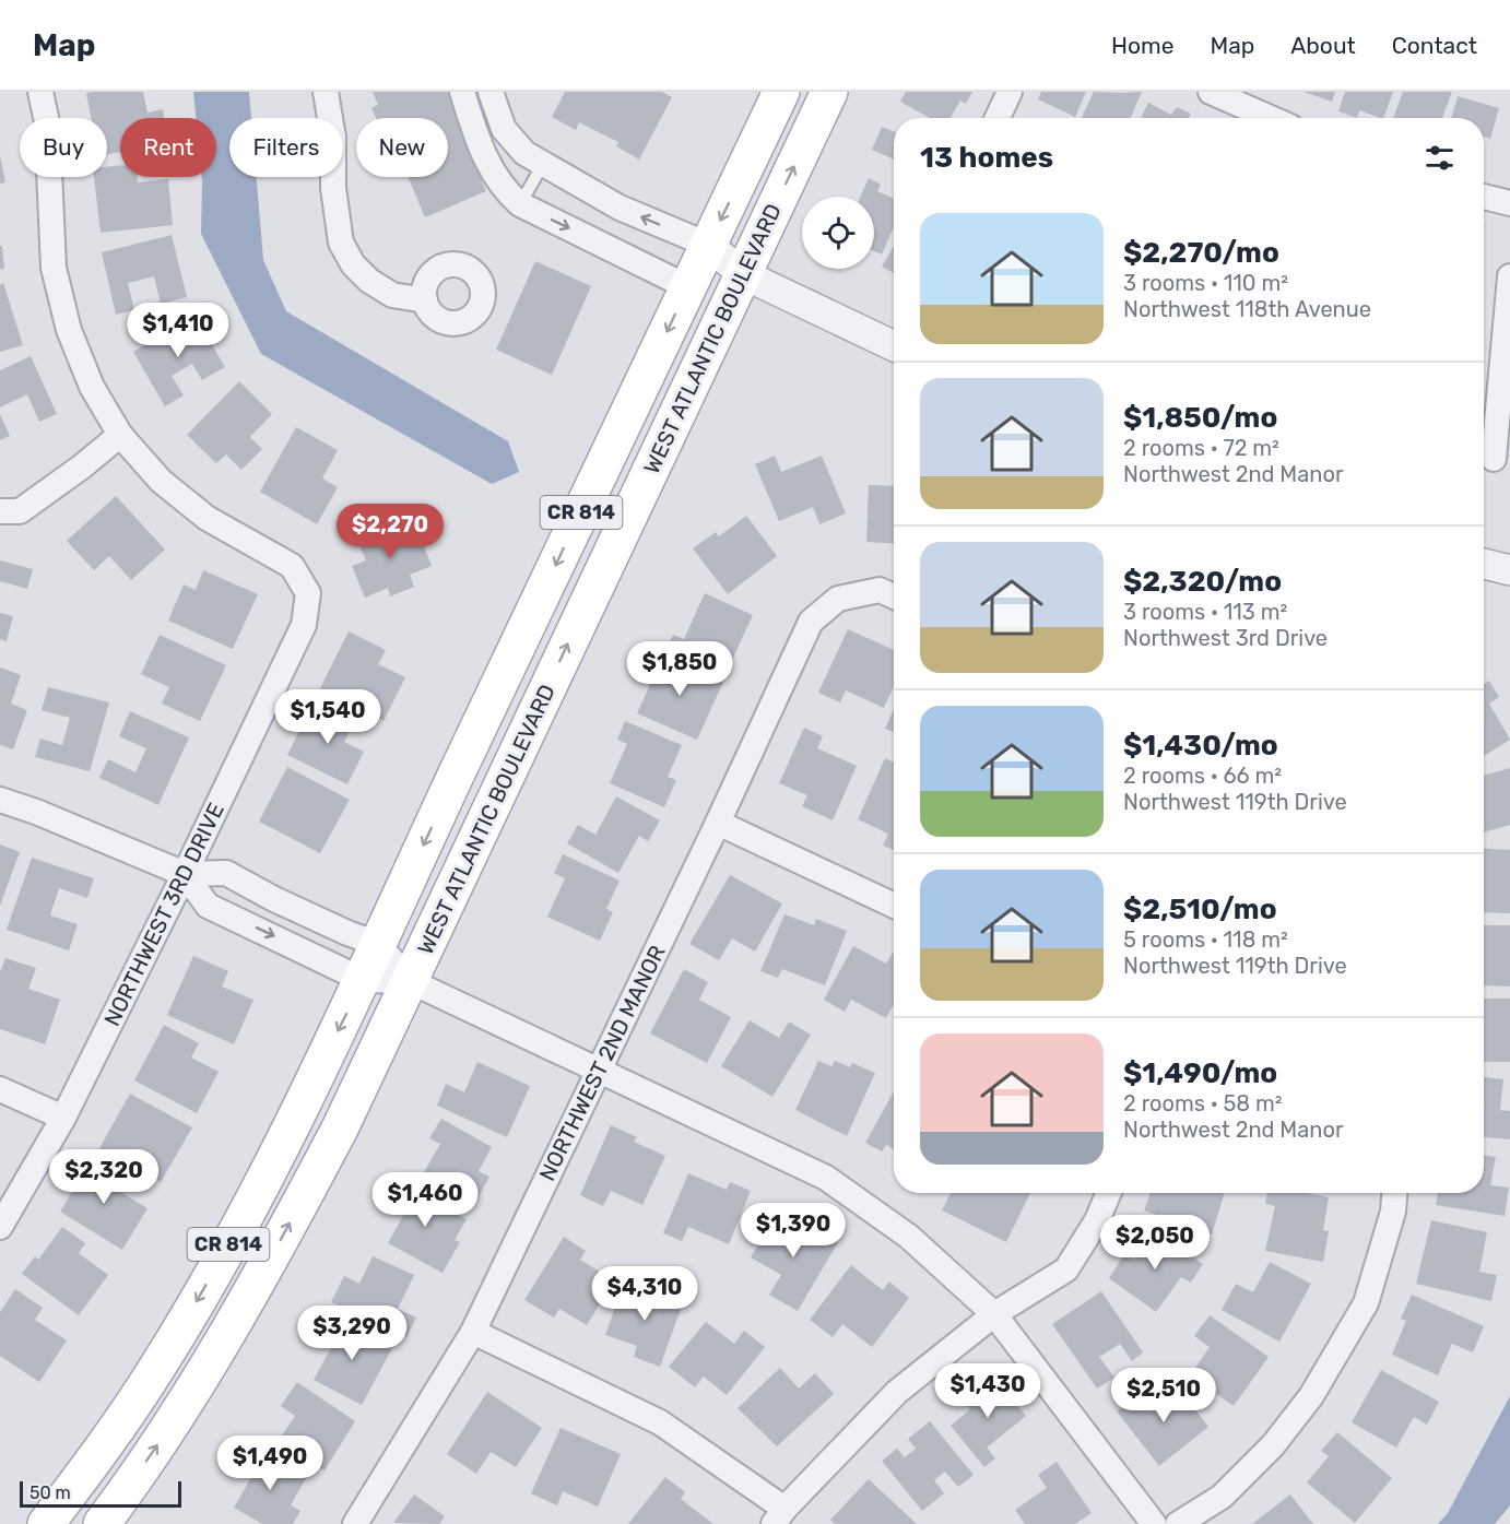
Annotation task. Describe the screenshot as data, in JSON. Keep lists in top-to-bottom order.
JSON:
{
  "streets": {
    "main road": ["WEST ATLANTIC BOULEVARD", "CR 814"],
    "street": ["NORTHWEST 3RD DRIVE", "NORTHWEST 2ND MANOR"]
  },
  "scale_bar": "50 m",
  "page": {
    "header": "Map",
    "nav": [
      "Home",
      "Map",
      "About",
      "Contact"
    ],
    "chip": [
      "Buy",
      "Rent",
      "Filters",
      "New"
    ],
    "heading": "13 homes",
    "list": [
      {
        "name": "$2,270/mo",
        "note": "3 rooms · 110 m² · Northwest 118th Avenue"
      },
      {
        "name": "$1,850/mo",
        "note": "2 rooms · 72 m² · Northwest 2nd Manor"
      },
      {
        "name": "$2,320/mo",
        "note": "3 rooms · 113 m² · Northwest 3rd Drive"
      },
      {
        "name": "$1,430/mo",
        "note": "2 rooms · 66 m² · Northwest 119th Drive"
      },
      {
        "name": "$2,510/mo",
        "note": "5 rooms · 118 m² · Northwest 119th Drive"
      },
      {
        "name": "$1,490/mo",
        "note": "2 rooms · 58 m² · Northwest 2nd Manor"
      }
    ],
    "price": [
      "$1,410",
      "$2,270",
      "$1,850",
      "$1,540",
      "$2,320",
      "$1,460",
      "$1,390",
      "$2,050",
      "$4,310",
      "$3,290",
      "$1,430",
      "$2,510",
      "$1,490"
    ],
    "scale": "50 m"
  }
}
